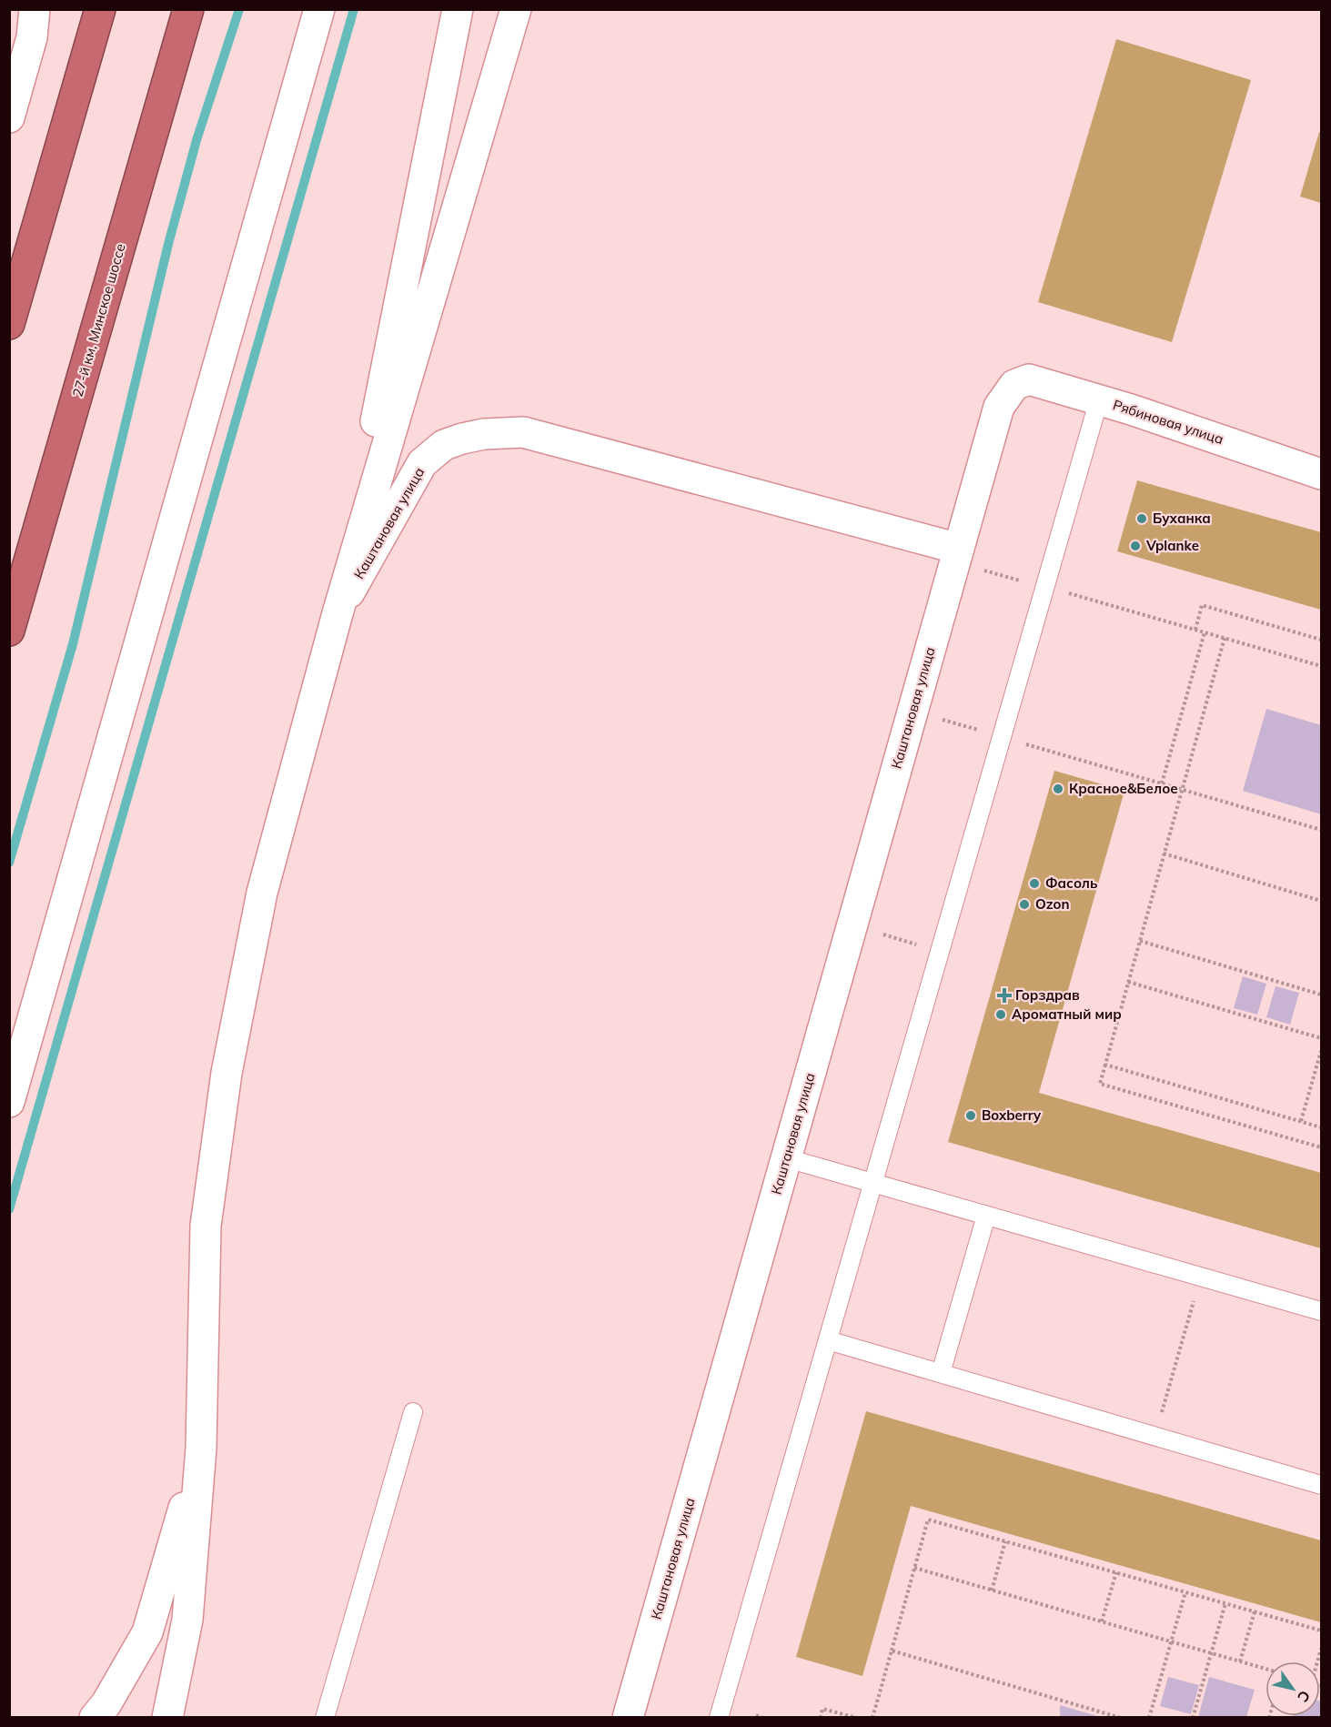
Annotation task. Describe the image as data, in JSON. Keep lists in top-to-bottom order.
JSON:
{
  "streets": {
    "highway": ["27-й км, Минское шоссе"],
    "street": ["Рябиновая улица", "Каштановая улица"]
  },
  "crossings": [
    ["Рябиновая улица", "Каштановая улица"]
  ],
  "places": {
    "other": [
      "Буханка",
      "Vplanke",
      "Красное&Белое",
      "Фасоль",
      "Ozon",
      "Ароматный мир",
      "Boxberry"
    ],
    "health": ["Горздрав"]
  },
  "north": "bottom right"
}
